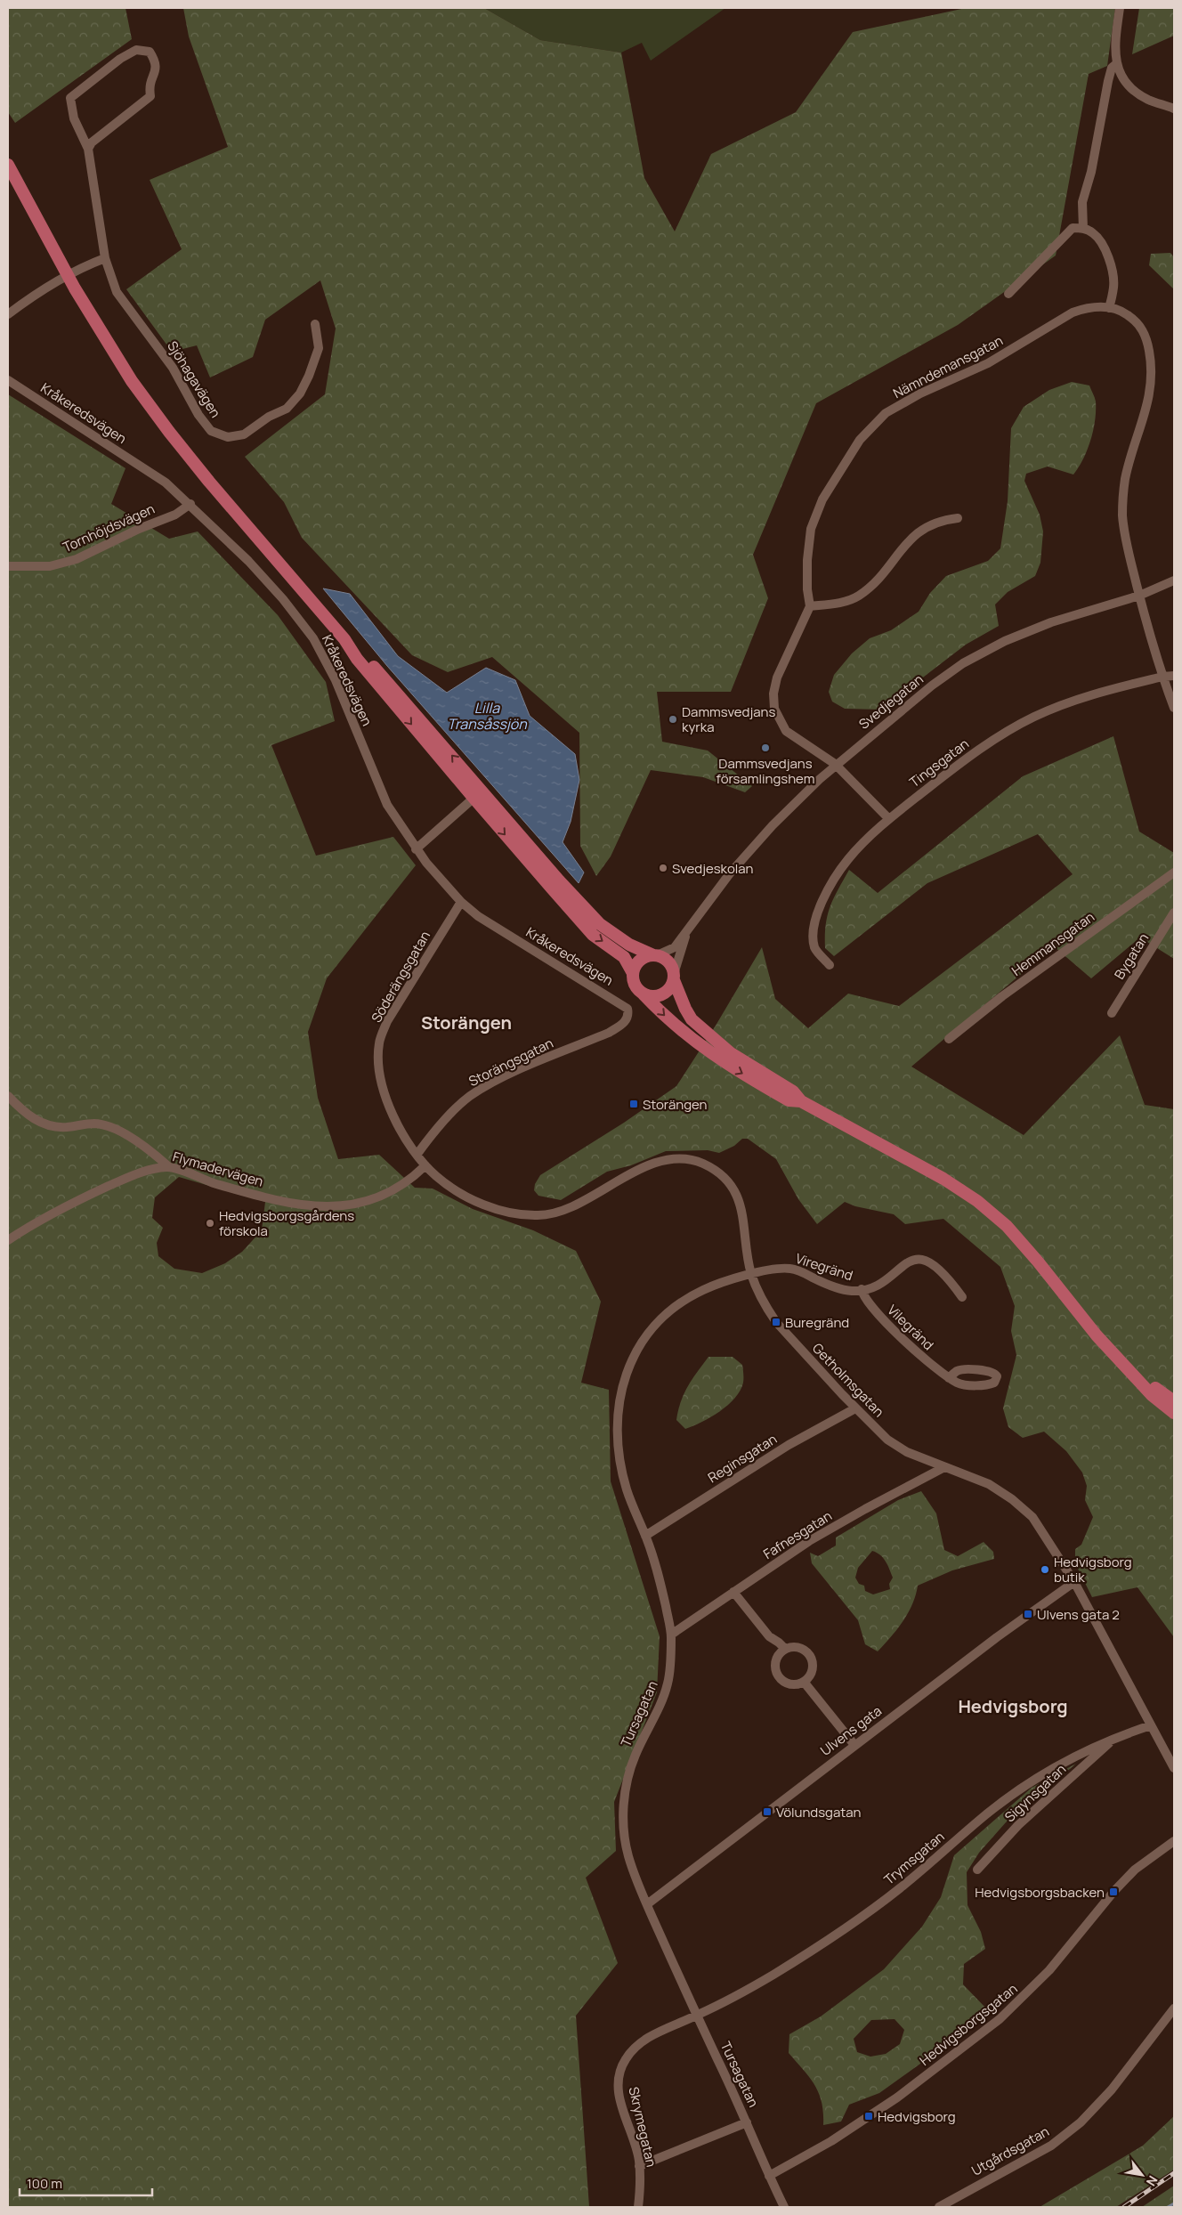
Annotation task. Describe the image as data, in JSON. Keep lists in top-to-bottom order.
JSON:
{
  "streets": {
    "street": [
      "Nämndemansgatan",
      "Sjöhagavägen",
      "Kråkeredsvägen",
      "Tornhöjdsvägen",
      "Svedjegatan",
      "Tingsgatan",
      "Hemmansgatan",
      "Bygatan",
      "Söderängsgatan",
      "Storängsgatan",
      "Flymadervägen",
      "Viregränd",
      "Vilegränd",
      "Getholmsgatan",
      "Reginsgatan",
      "Fafnesgatan",
      "Tursagatan",
      "Ulvens gata",
      "Sigynsgatan",
      "Trymsgatan",
      "Hedvigsborgsgatan",
      "Skrymegatan",
      "Utgårdsgatan"
    ]
  },
  "crossings": [
    ["Nämndemansgatan", "Svedjegatan"],
    ["Kråkeredsvägen", "Tornhöjdsvägen"],
    ["Kråkeredsvägen", "Söderängsgatan"],
    ["Kråkeredsvägen", "Storängsgatan"],
    ["Söderängsgatan", "Storängsgatan"],
    ["Söderängsgatan", "Flymadervägen"],
    ["Söderängsgatan", "Getholmsgatan"],
    ["Flymadervägen", "Getholmsgatan"],
    ["Viregränd", "Vilegränd"],
    ["Viregränd", "Getholmsgatan"],
    ["Viregränd", "Tursagatan"],
    ["Getholmsgatan", "Reginsgatan"],
    ["Getholmsgatan", "Fafnesgatan"],
    ["Getholmsgatan", "Tursagatan"],
    ["Getholmsgatan", "Ulvens gata"],
    ["Getholmsgatan", "Trymsgatan"],
    ["Reginsgatan", "Tursagatan"],
    ["Fafnesgatan", "Tursagatan"],
    ["Tursagatan", "Ulvens gata"],
    ["Tursagatan", "Trymsgatan"],
    ["Tursagatan", "Hedvigsborgsgatan"],
    ["Tursagatan", "Skrymegatan"],
    ["Sigynsgatan", "Trymsgatan"],
    ["Trymsgatan", "Skrymegatan"]
  ],
  "districts": ["Storängen", "Hedvigsborg"],
  "water": ["Lilla Transåssjön"],
  "places": {
    "other": [
      "Dammsvedjans kyrka",
      "Dammsvedjans församlingshem",
      "Svedjeskolan",
      "Hedvigsborgsgårdens förskola",
      "Hedvigsborg butik"
    ],
    "transit": [
      "Storängen",
      "Buregränd",
      "Ulvens gata 2",
      "Völundsgatan",
      "Hedvigsborgsbacken",
      "Hedvigsborg"
    ]
  },
  "scale_bar": "100 m",
  "north": "bottom right"
}
